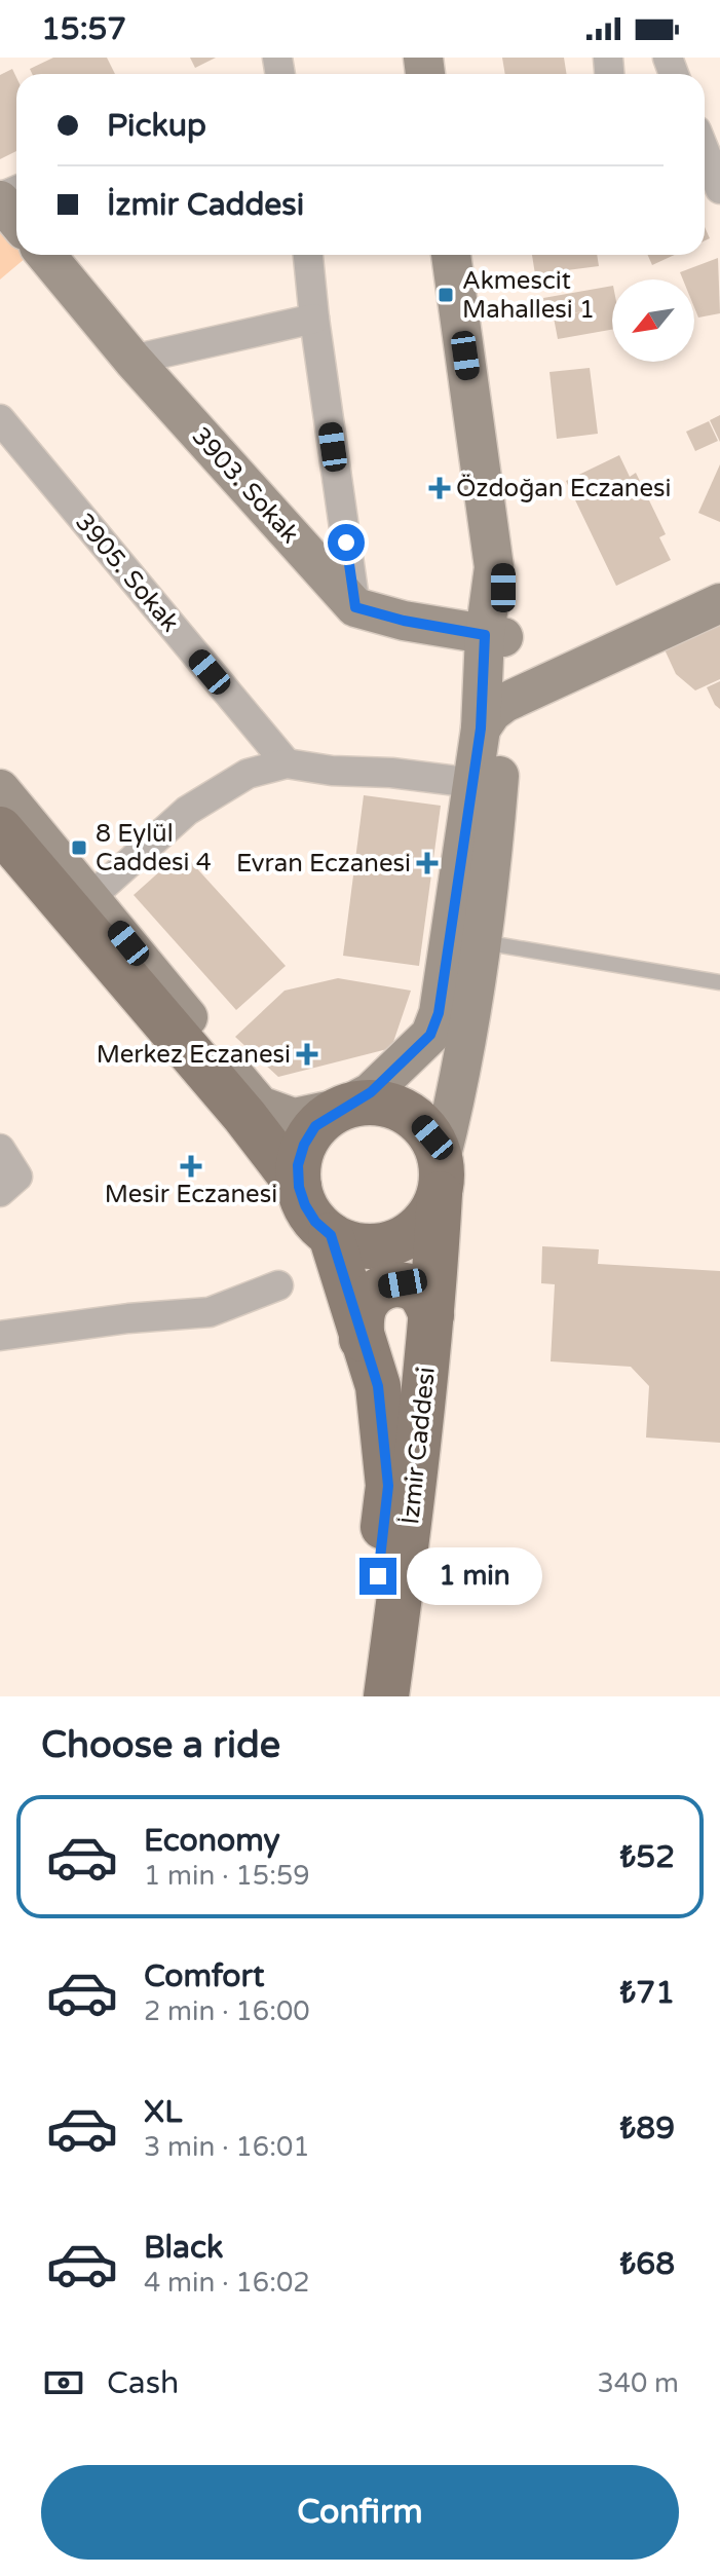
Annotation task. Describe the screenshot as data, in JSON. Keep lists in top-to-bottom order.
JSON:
{
  "streets": {
    "main road": ["3903. Sokak", "İzmir Caddesi"],
    "street": ["3905. Sokak"]
  },
  "places": {
    "transit": ["Akmescit Mahallesi 1", "8 Eylül Caddesi 4"],
    "health": [
      "Özdoğan Eczanesi",
      "Evran Eczanesi",
      "Merkez Eczanesi",
      "Mesir Eczanesi"
    ]
  },
  "north": "bottom left",
  "page": {
    "status": "15:57",
    "banner": ["Pickup", "İzmir Caddesi"],
    "bubble": "1 min",
    "heading": "Choose a ride",
    "list": [
      {
        "name": "Economy",
        "note": "1 min · 15:59",
        "value": "₺52"
      },
      {
        "name": "Comfort",
        "note": "2 min · 16:00",
        "value": "₺71"
      },
      {
        "name": "XL",
        "note": "3 min · 16:01",
        "value": "₺89"
      },
      {
        "name": "Black",
        "note": "4 min · 16:02",
        "value": "₺68"
      }
    ],
    "pay": ["Cash", "340 m"],
    "buttons": "Confirm"
  }
}
